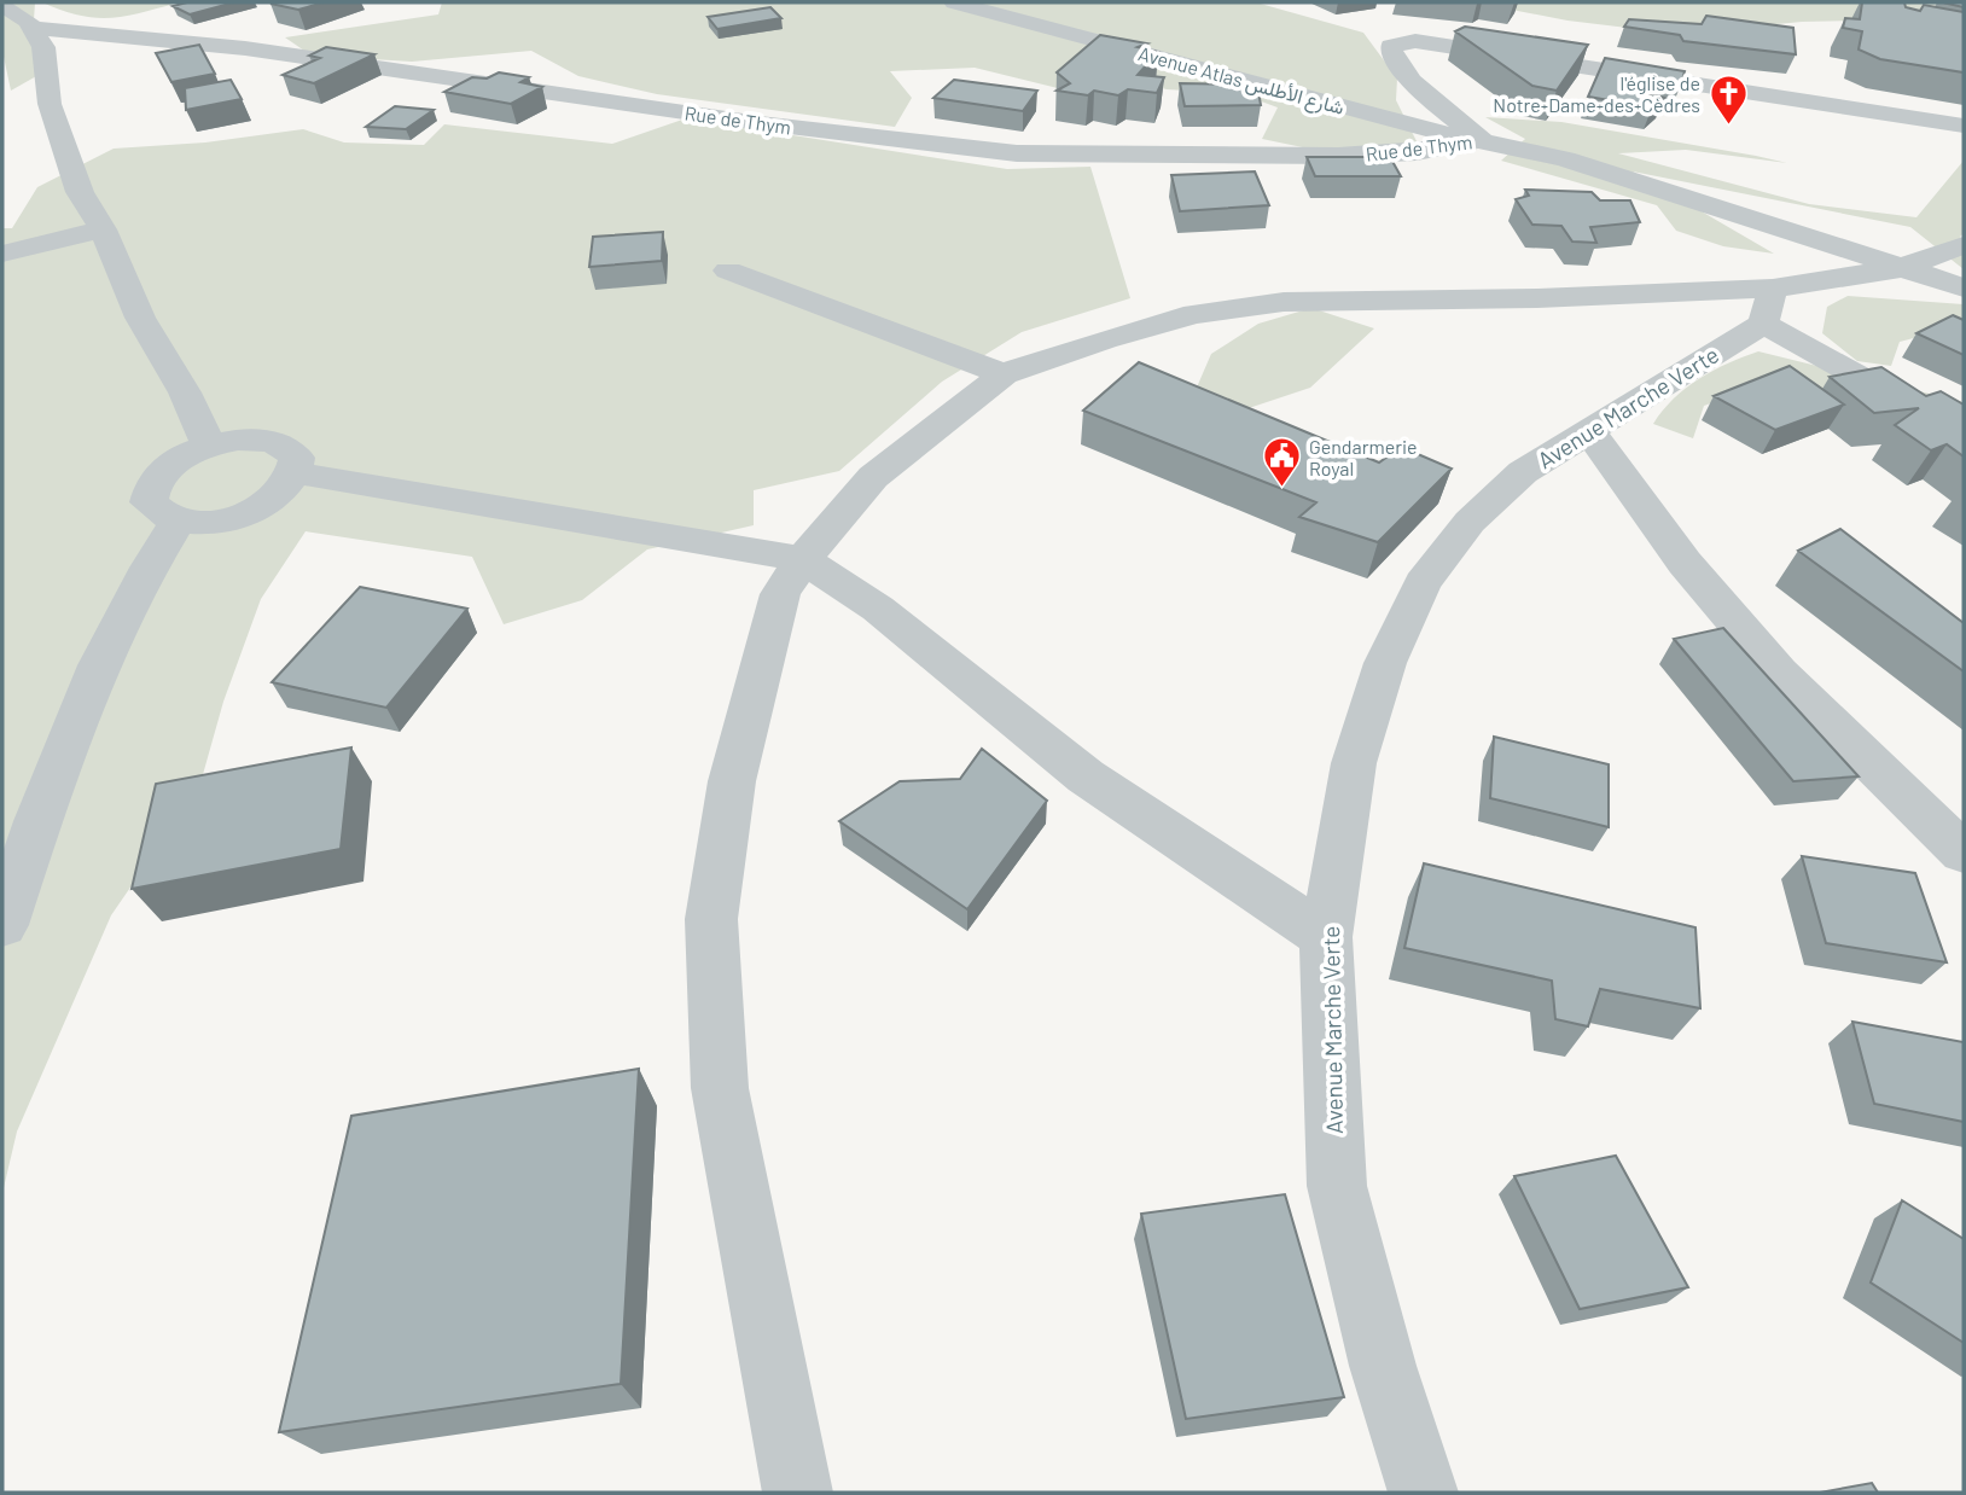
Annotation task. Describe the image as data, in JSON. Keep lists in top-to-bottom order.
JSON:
{
  "streets": {
    "street": ["Avenue Atlas شارع الأطلس", "Rue de Thym", "Avenue Marche Verte"]
  },
  "crossings": [
    ["Avenue Atlas شارع الأطلس", "Rue de Thym"]
  ],
  "places": {
    "church": ["l'église de Notre-Dame-des-Cèdres"],
    "public building": ["Gendarmerie Royal"]
  }
}
